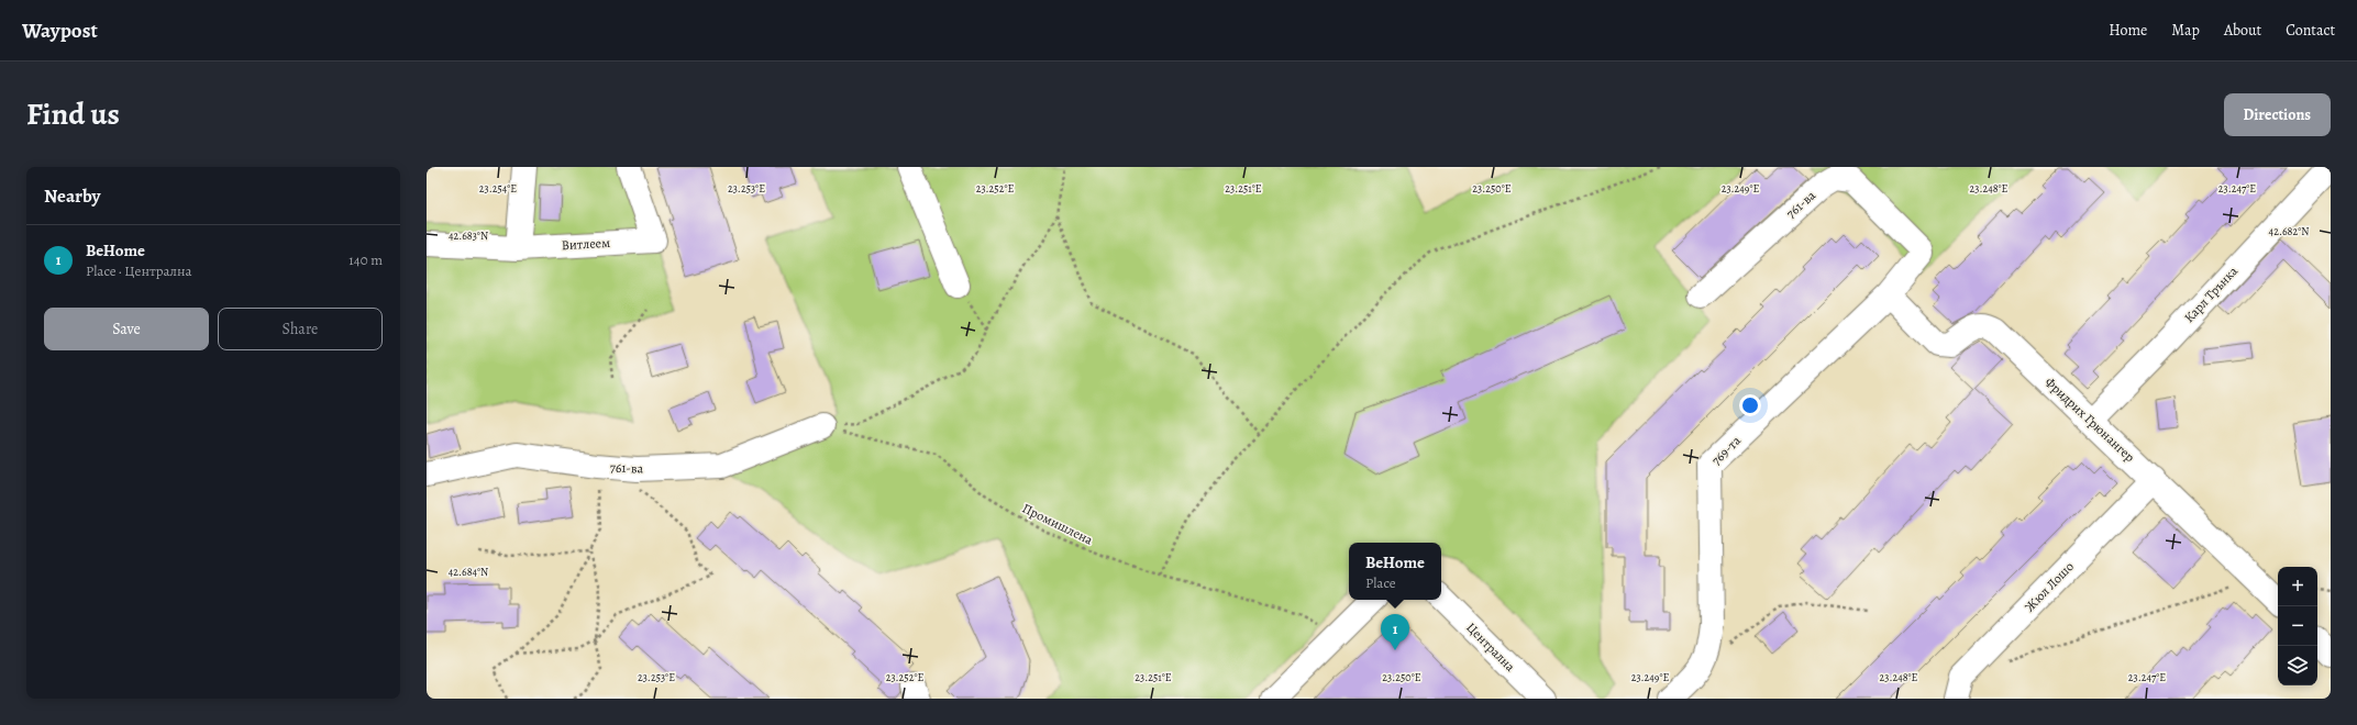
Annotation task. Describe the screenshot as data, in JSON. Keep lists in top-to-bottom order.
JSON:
{
  "streets": {
    "street": [
      "761-ва",
      "Витлеем",
      "Карл Трънка",
      "Фридрих Грюнангер",
      "769-та",
      "Жюл Лошо",
      "Централна"
    ],
    "path": ["Промишлена"]
  },
  "crossings": [
    ["761-ва", "Фридрих Грюнангер"],
    ["761-ва", "769-та"],
    ["761-ва", "Промишлена"],
    ["Карл Трънка", "Фридрих Грюнангер"],
    ["Фридрих Грюнангер", "769-та"],
    ["Фридрих Грюнангер", "Жюл Лошо"]
  ],
  "page": {
    "header": "Waypost",
    "nav": [
      "Home",
      "Map",
      "About",
      "Contact"
    ],
    "title": "Find us",
    "buttons": [
      "Directions",
      ["Save", "Share"]
    ],
    "heading": "Nearby",
    "list": [
      {
        "mark": "1",
        "name": "BeHome",
        "note": "Place · Централна",
        "value": "140 m"
      }
    ],
    "popup": ["BeHome", "Place"],
    "map_buttons": ["+", "−"],
    "pins": "1"
  },
  "coordinates": [
    "23.254°E",
    "23.253°E",
    "23.252°E",
    "23.251°E",
    "23.250°E",
    "23.249°E",
    "23.248°E",
    "23.247°E",
    "42.682°N",
    "42.683°N",
    "42.684°N"
  ]
}
